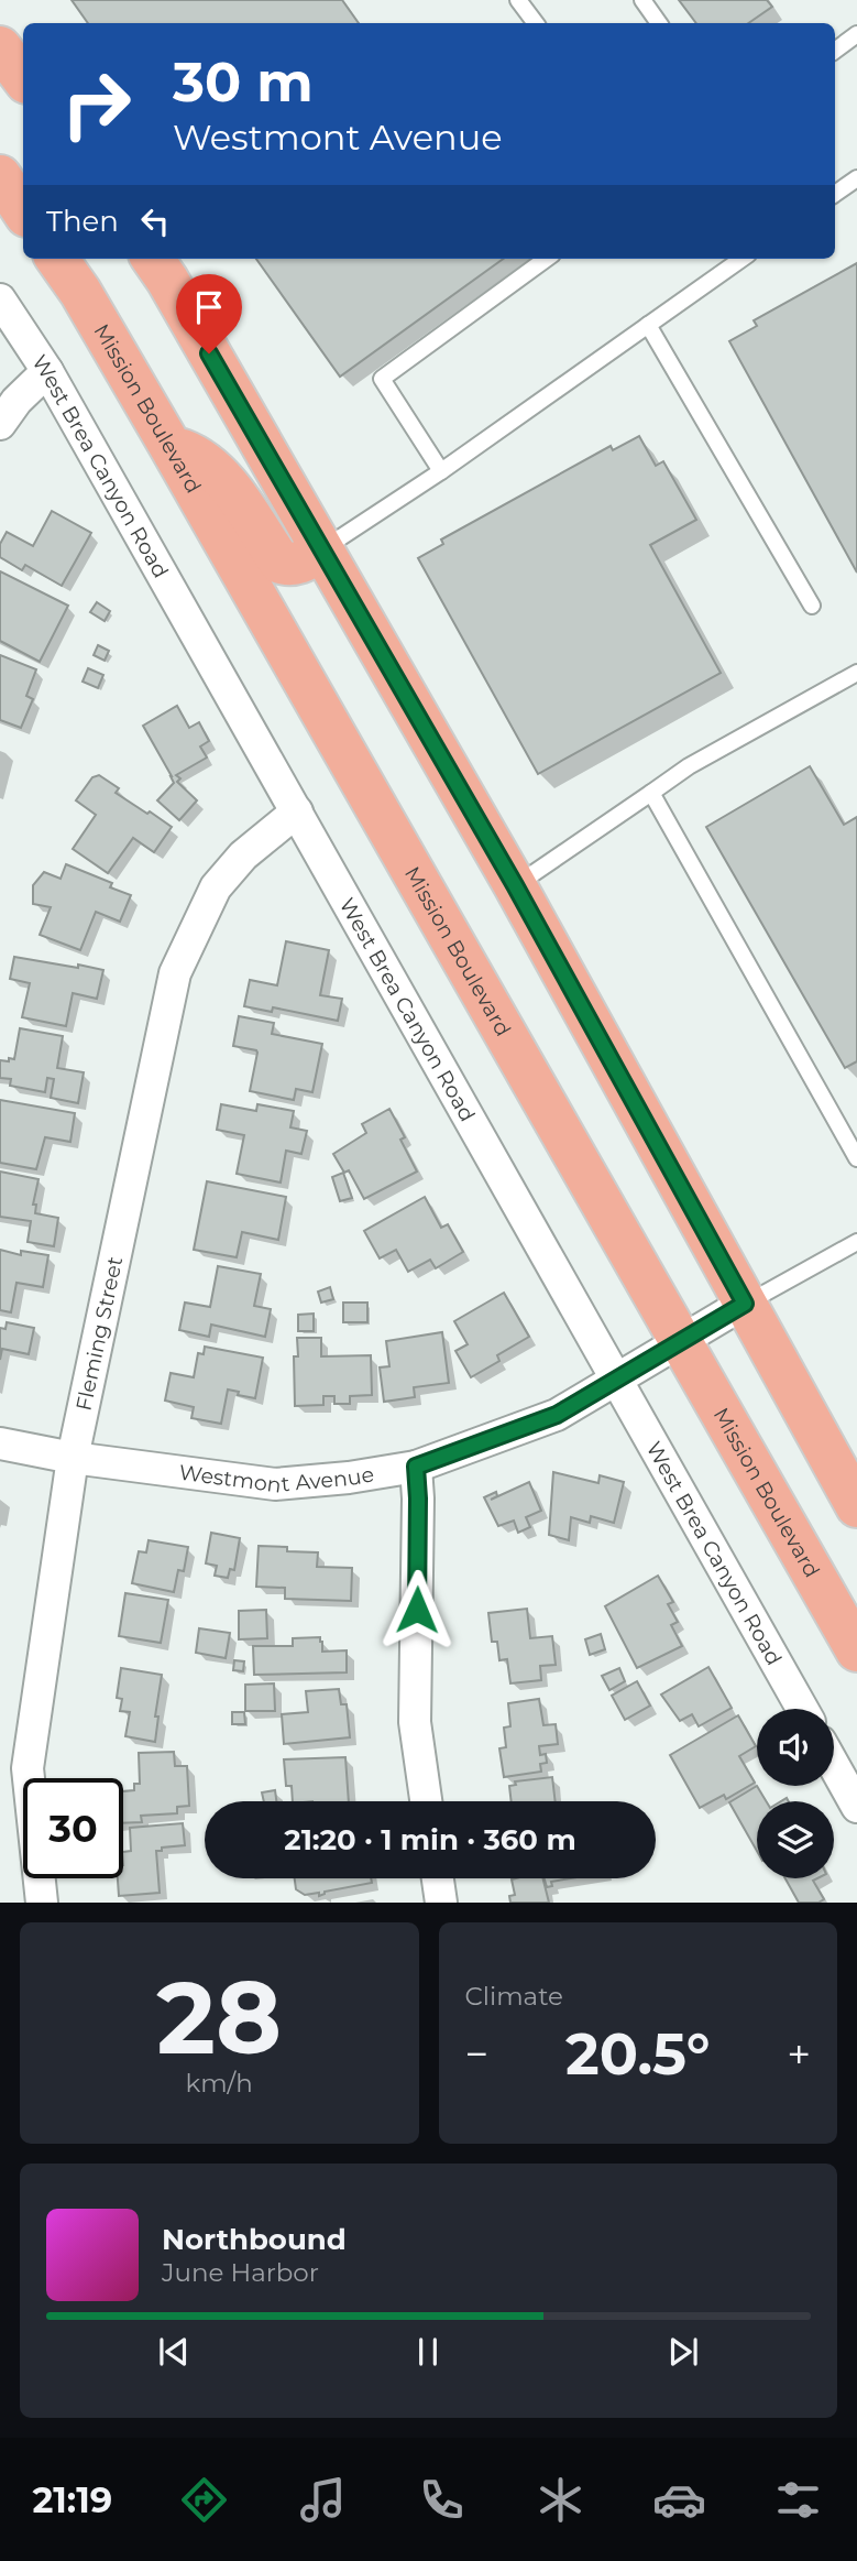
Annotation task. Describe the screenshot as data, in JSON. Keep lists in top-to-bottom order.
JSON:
{
  "streets": {
    "main road": ["Mission Boulevard"],
    "street": ["West Brea Canyon Road", "Fleming Street", "Westmont Avenue"]
  },
  "crossings": [
    ["Mission Boulevard", "Westmont Avenue"],
    ["West Brea Canyon Road", "Fleming Street"],
    ["West Brea Canyon Road", "Westmont Avenue"],
    ["Fleming Street", "Westmont Avenue"]
  ],
  "page": {
    "turn": ["30 m", "Westmont Avenue"],
    "then": "Then",
    "limit": "30",
    "trip": "21:20 · 1 min · 360 m",
    "tile": [
      ["28", "km/h"],
      "Climate"
    ],
    "heat": ["−", "20.5°", "+"],
    "song": ["Northbound", "June Harbor"],
    "tabs": "21:19"
  }
}
